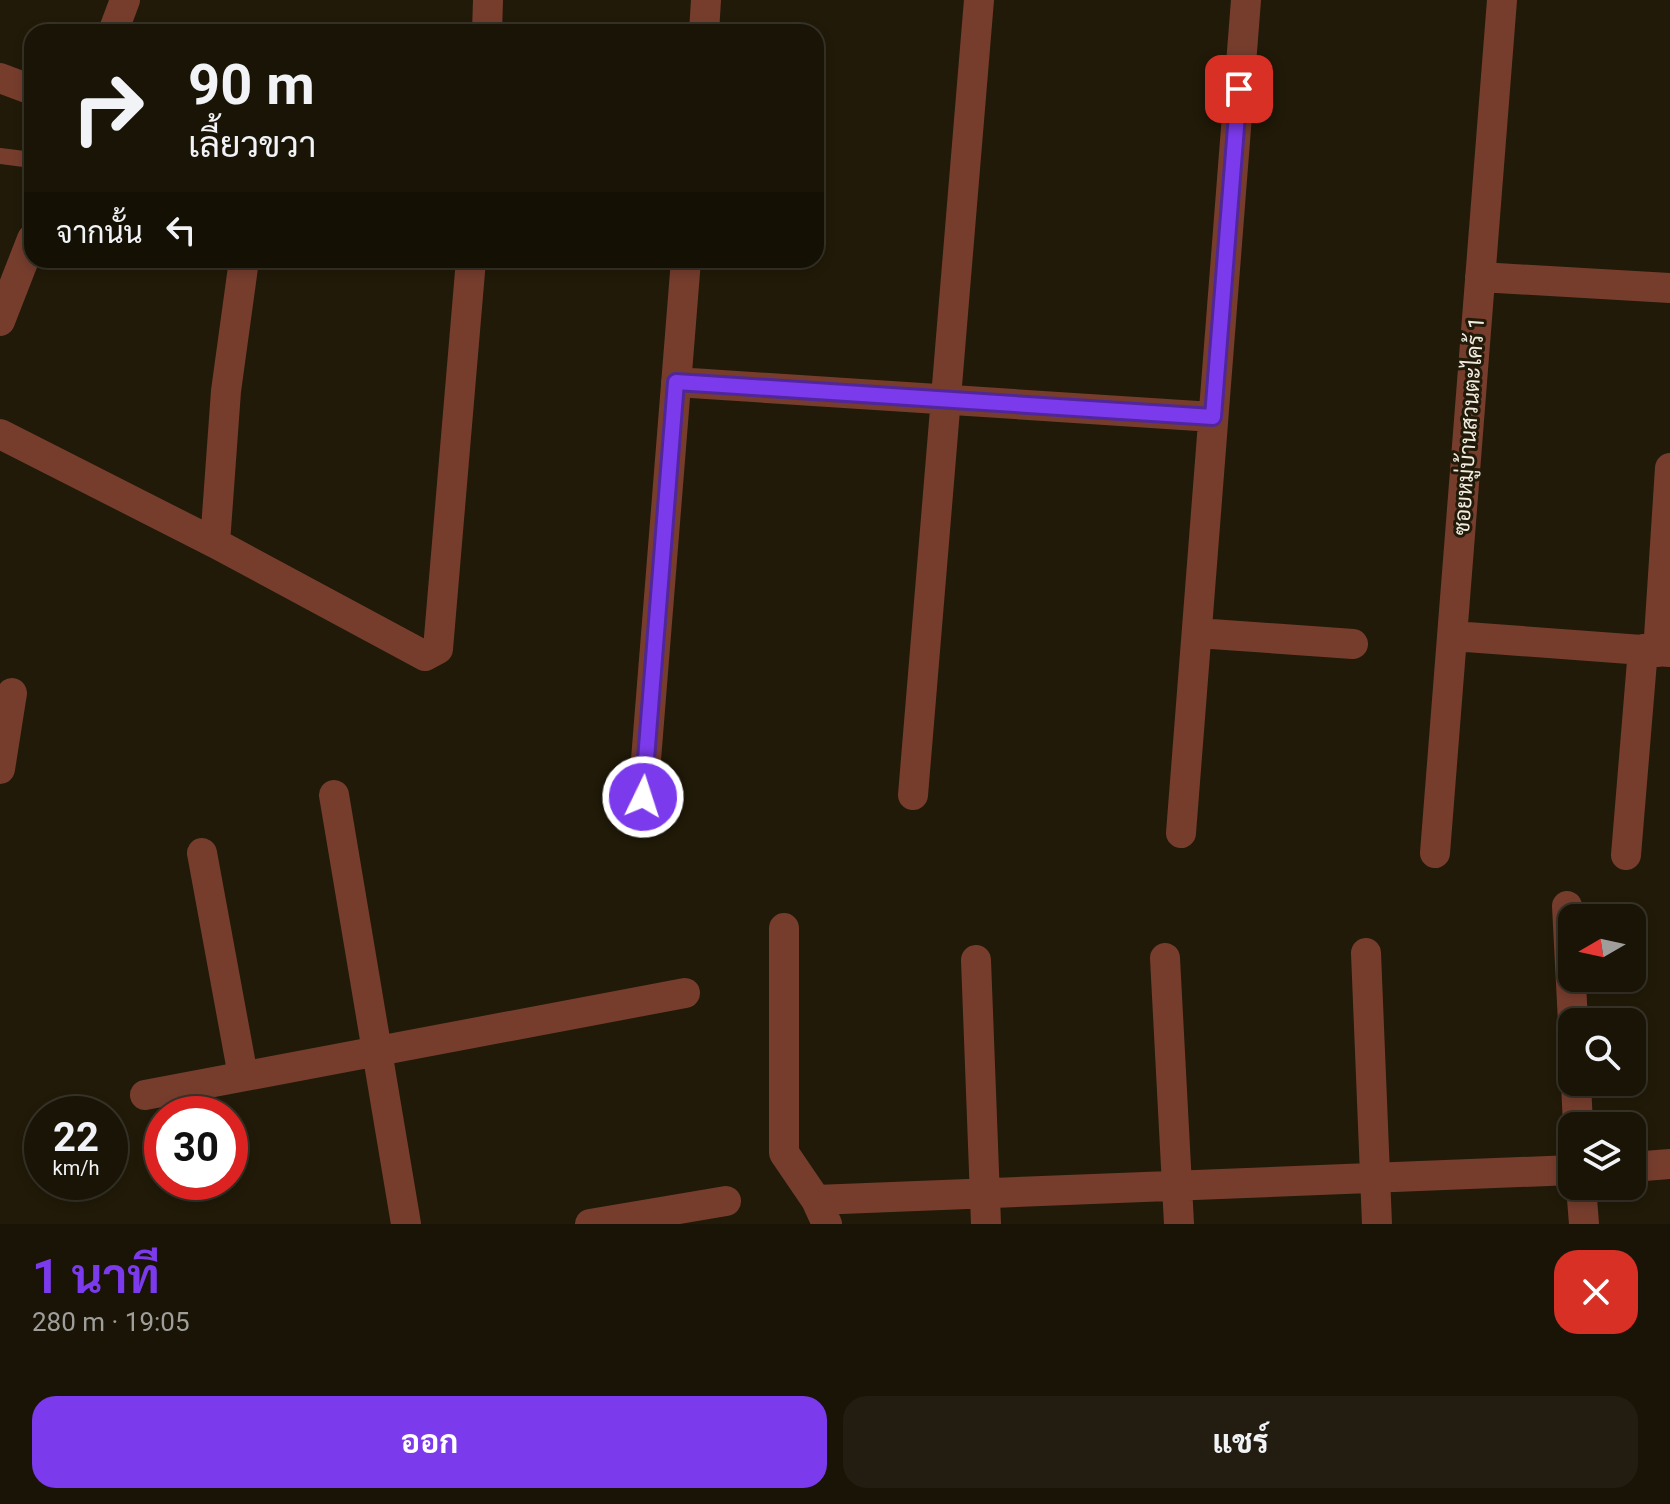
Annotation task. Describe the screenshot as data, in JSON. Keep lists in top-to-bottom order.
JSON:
{
  "streets": {
    "street": ["ซอยหมู่บ้านสวนตะไคร้ 1"]
  },
  "north": "left",
  "page": {
    "turn": ["90 m", "เลี้ยวขวา"],
    "then": "จากนั้น",
    "speed": "22 km/h",
    "limit": "30",
    "heading": ["1 นาที", "280 m · 19:05"],
    "buttons": ["ออก", "แชร์"]
  }
}
